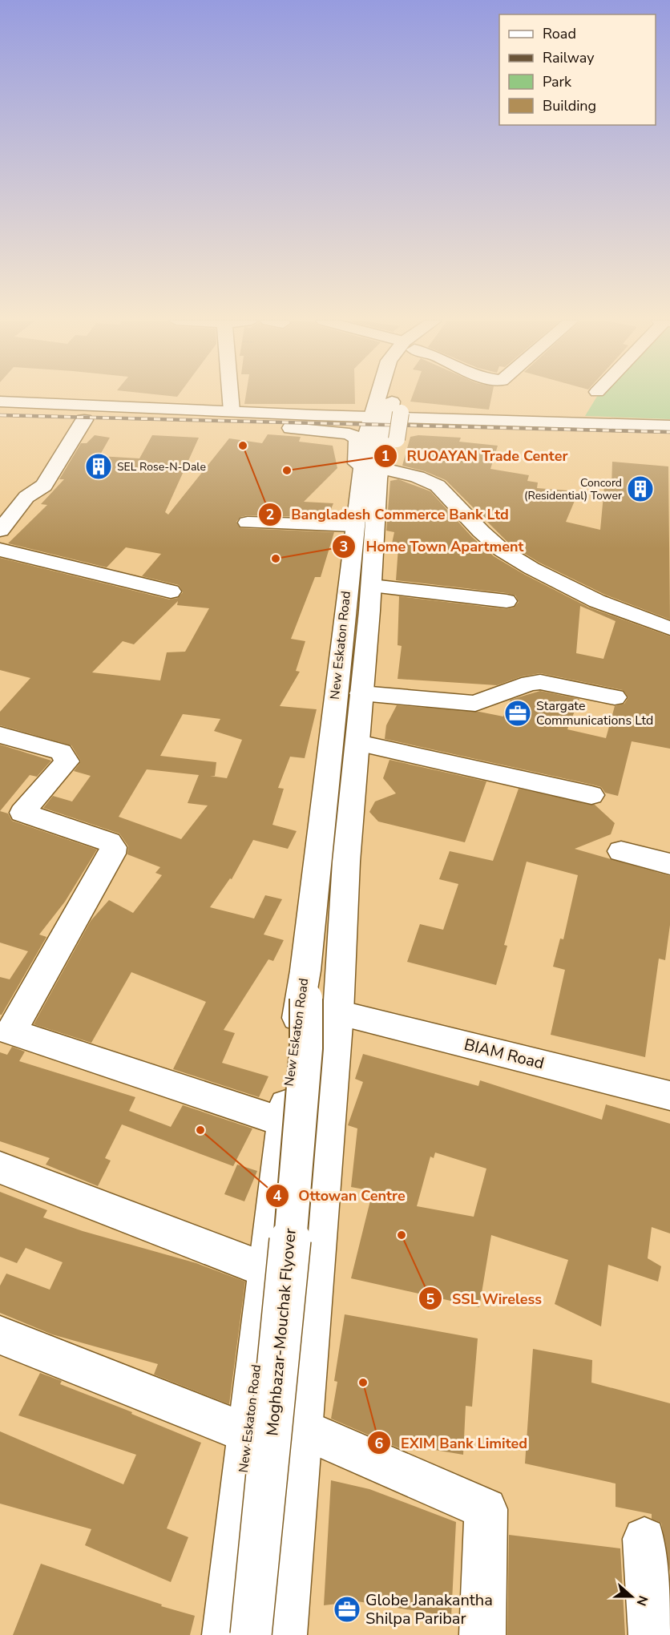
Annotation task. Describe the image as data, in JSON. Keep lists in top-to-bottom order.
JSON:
{
  "streets": {
    "main road": ["New Eskaton Road", "BIAM Road", "Moghbazar-Mouchak Flyover"]
  },
  "crossings": [
    ["New Eskaton Road", "BIAM Road"],
    ["New Eskaton Road", "Moghbazar-Mouchak Flyover"],
    ["BIAM Road", "Moghbazar-Mouchak Flyover"]
  ],
  "places": {
    "other": [
      "Bangladesh Commerce Bank Ltd",
      "RUOAYAN Trade Center",
      "Home Town Apartment",
      "Ottowan Centre",
      "SSL Wireless",
      "EXIM Bank Limited"
    ],
    "building": ["SEL Rose-N-Dale", "Concord (Residential) Tower"],
    "office": ["Stargate Communications Ltd", "Globe Janakantha Shilpa Paribar"]
  },
  "legend": [
    "Road",
    "Railway",
    "Park",
    "Building"
  ],
  "north": "right"
}
